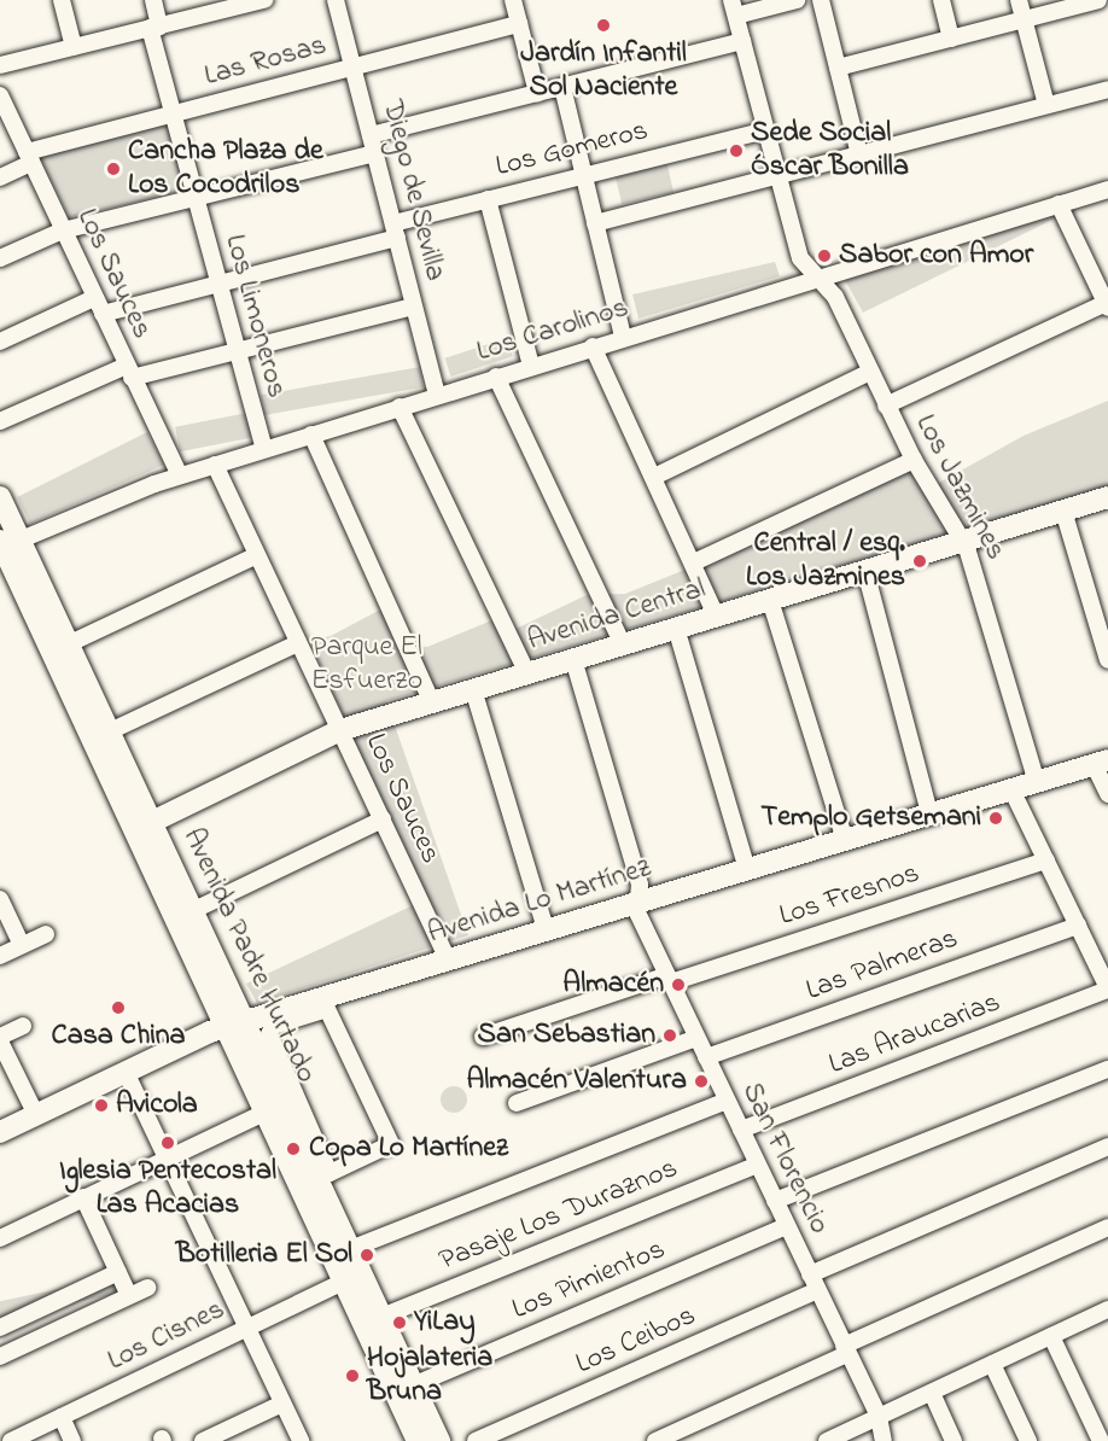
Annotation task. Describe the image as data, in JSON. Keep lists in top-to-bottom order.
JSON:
{
  "streets": {
    "main road": ["Avenida Central", "Avenida Lo Martínez", "Avenida Padre Hurtado"],
    "street": [
      "Las Rosas",
      "Los Gomeros",
      "Diego de Sevilla",
      "Los Sauces",
      "Los Limoneros",
      "Los Carolinos",
      "Los Jazmines",
      "Los Fresnos",
      "Las Palmeras",
      "Las Araucarias",
      "San Florencio",
      "Pasaje Los Duraznos",
      "Los Pimientos",
      "Los Cisnes",
      "Los Ceibos"
    ]
  },
  "crossings": [
    ["Las Rosas", "Diego de Sevilla"],
    ["Las Rosas", "Los Sauces"],
    ["Las Rosas", "Los Limoneros"],
    ["Los Gomeros", "Diego de Sevilla"],
    ["Los Gomeros", "Los Sauces"],
    ["Los Gomeros", "Los Limoneros"],
    ["Los Gomeros", "Los Jazmines"],
    ["Diego de Sevilla", "Los Carolinos"],
    ["Los Sauces", "Los Carolinos"],
    ["Los Sauces", "Avenida Central"],
    ["Los Sauces", "Avenida Lo Martínez"],
    ["Los Limoneros", "Los Carolinos"],
    ["Los Carolinos", "Los Jazmines"],
    ["Los Carolinos", "Avenida Padre Hurtado"],
    ["Los Jazmines", "Avenida Central"],
    ["Los Jazmines", "Avenida Lo Martínez"],
    ["Avenida Central", "Avenida Padre Hurtado"],
    ["Avenida Central", "San Florencio"],
    ["Los Fresnos", "San Florencio"],
    ["Avenida Lo Martínez", "Avenida Padre Hurtado"],
    ["Avenida Lo Martínez", "San Florencio"],
    ["Avenida Padre Hurtado", "Pasaje Los Duraznos"],
    ["Avenida Padre Hurtado", "Los Pimientos"],
    ["Avenida Padre Hurtado", "Los Cisnes"],
    ["Las Palmeras", "San Florencio"],
    ["Las Araucarias", "San Florencio"],
    ["San Florencio", "Pasaje Los Duraznos"],
    ["San Florencio", "Los Pimientos"],
    ["San Florencio", "Los Ceibos"]
  ],
  "parks": ["Parque El Esfuerzo"],
  "places": [
    "Jardín Infantil Sol Naciente",
    "Sede Social Óscar Bonilla",
    "Cancha Plaza de Los Cocodrilos",
    "Sabor con Amor",
    "Central / esq. Los Jazmines",
    "Templo Getsemani",
    "Almacén",
    "Casa China",
    "San Sebastian",
    "Almacén Valentura",
    "Avicola",
    "Iglesia Pentecostal Las Acacias",
    "Copa Lo Martínez",
    "Botilleria El Sol",
    "YiLay",
    "Hojalateria Bruna"
  ]
}
